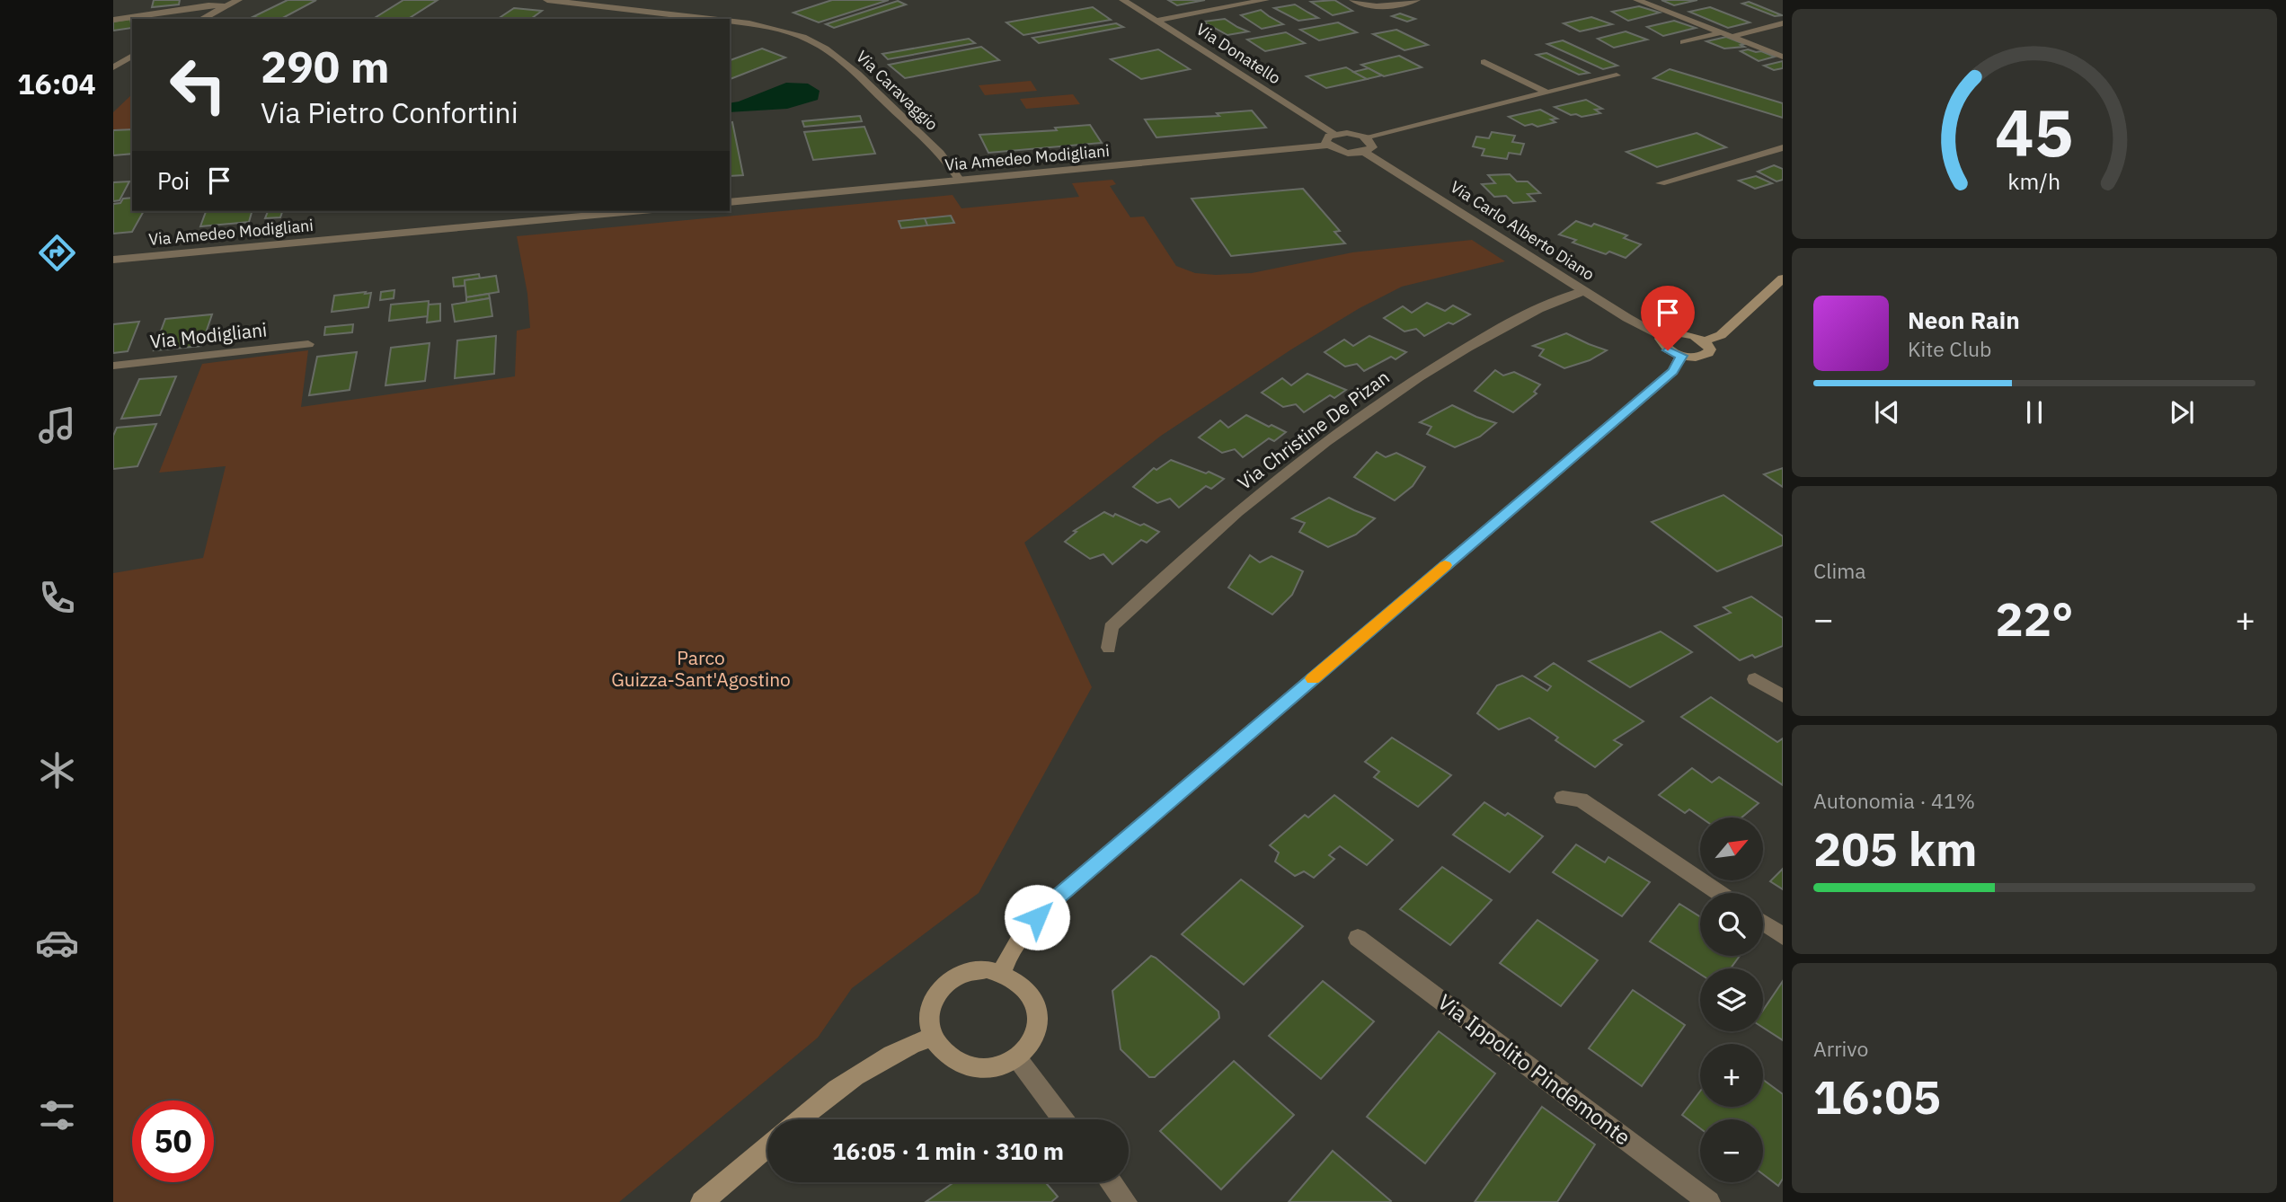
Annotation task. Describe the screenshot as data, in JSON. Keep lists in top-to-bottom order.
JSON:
{
  "streets": {
    "main road": ["Via Carlo Alberto Diano"],
    "street": [
      "Via Donatello",
      "Via Caravaggio",
      "Via Amedeo Modigliani",
      "Via Modigliani",
      "Via Christine De Pizan",
      "Via Ippolito Pindemonte"
    ]
  },
  "crossings": [
    ["Via Caravaggio", "Via Amedeo Modigliani"],
    ["Via Amedeo Modigliani", "Via Carlo Alberto Diano"],
    ["Via Carlo Alberto Diano", "Via Christine De Pizan"]
  ],
  "parks": ["Parco Guizza-Sant'Agostino"],
  "north": "top right",
  "page": {
    "tabs": "16:04",
    "turn": ["290 m", "Via Pietro Confortini"],
    "then": "Poi",
    "song": ["Neon Rain", "Kite Club"],
    "tile": [
      "Clima",
      ["Autonomia · 41%", "205 km"],
      ["Arrivo", "16:05"]
    ],
    "heat": ["−", "22°", "+"],
    "map_buttons": ["+", "−"],
    "limit": "50",
    "trip": "16:05 · 1 min · 310 m",
    "gauge": ["45", "km/h"]
  }
}
